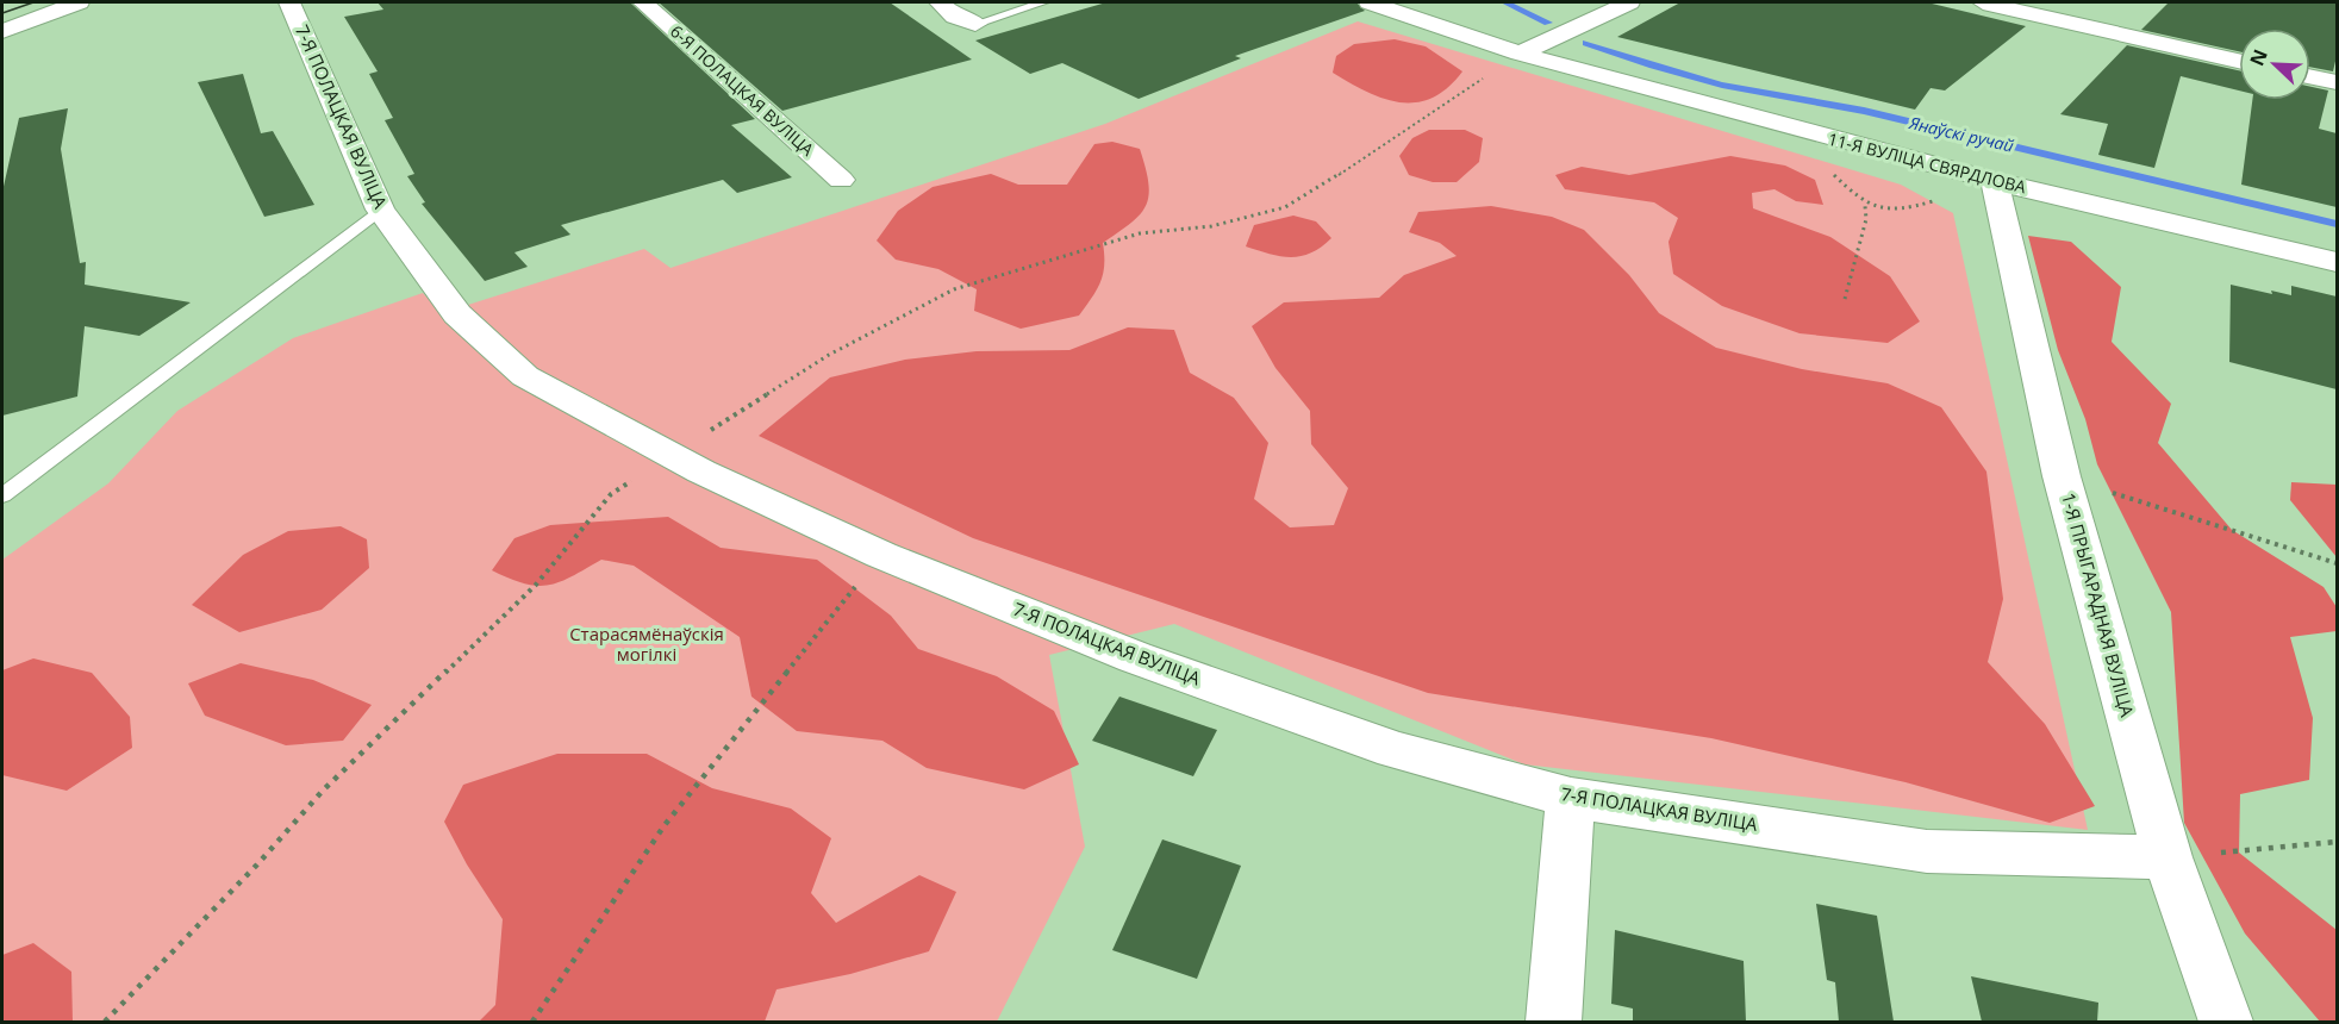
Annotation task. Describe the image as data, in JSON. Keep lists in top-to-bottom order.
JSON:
{
  "streets": {
    "street": [
      "6-Я ПОЛАЦКАЯ ВУЛІЦА",
      "7-Я ПОЛАЦКАЯ ВУЛІЦА",
      "11-Я ВУЛІЦА СВЯРДЛОВА",
      "1-Я ПРЫГАРАДНАЯ ВУЛІЦА"
    ]
  },
  "crossings": [
    ["7-Я ПОЛАЦКАЯ ВУЛІЦА", "1-Я ПРЫГАРАДНАЯ ВУЛІЦА"],
    ["11-Я ВУЛІЦА СВЯРДЛОВА", "1-Я ПРЫГАРАДНАЯ ВУЛІЦА"]
  ],
  "water": ["Янаўскі ручай"],
  "parks": ["Старасямёнаўскія могілкі"],
  "north": "top left"
}
